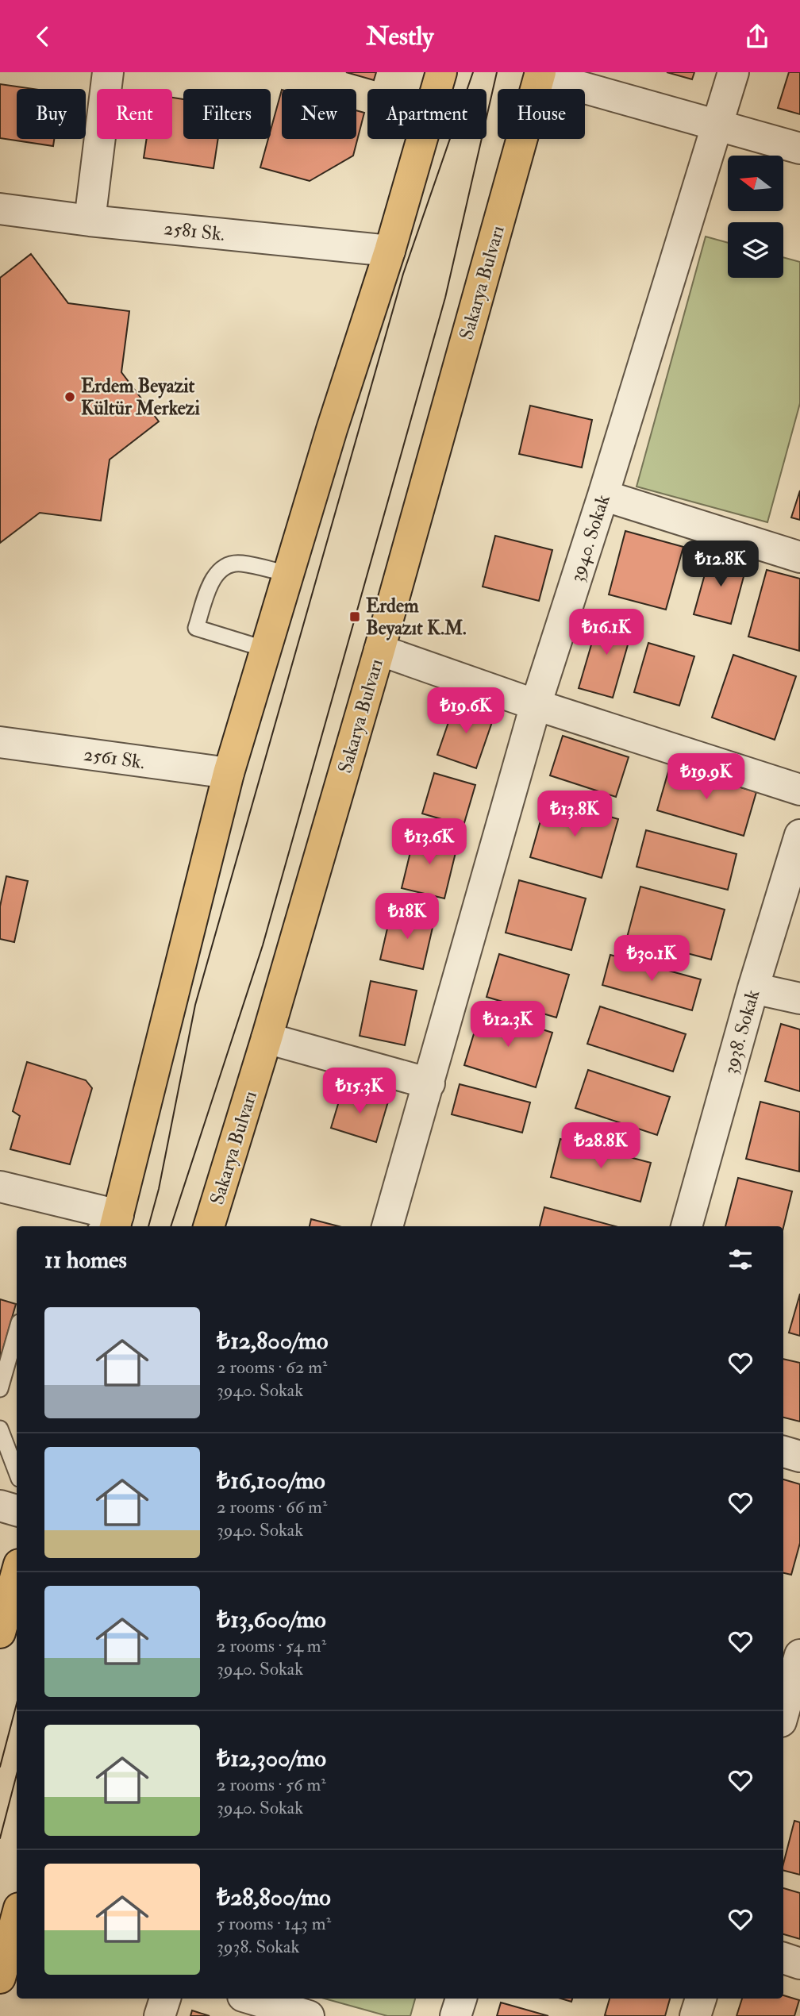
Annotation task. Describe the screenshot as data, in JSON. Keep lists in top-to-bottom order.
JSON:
{
  "streets": {
    "main road": ["Sakarya Bulvarı"],
    "street": [
      "2581 Sk.",
      "3940. Sokak",
      "2561 Sk.",
      "3938. Sokak"
    ]
  },
  "places": {
    "other": ["Erdem Beyazit Kültür Merkezi"],
    "transit": ["Erdem Beyazıt K.M."]
  },
  "north": "left",
  "page": {
    "header": "Nestly",
    "chip": [
      "Buy",
      "Rent",
      "Filters",
      "New",
      "Apartment",
      "House"
    ],
    "price": [
      "₺12.8K",
      "₺16.1K",
      "₺19.6K",
      "₺19.9K",
      "₺13.8K",
      "₺13.6K",
      "₺18K",
      "₺30.1K",
      "₺12.3K",
      "₺15.3K",
      "₺28.8K"
    ],
    "heading": "11 homes",
    "list": [
      {
        "name": "₺12,800/mo",
        "note": "2 rooms · 62 m² · 3940. Sokak"
      },
      {
        "name": "₺16,100/mo",
        "note": "2 rooms · 66 m² · 3940. Sokak"
      },
      {
        "name": "₺13,600/mo",
        "note": "2 rooms · 54 m² · 3940. Sokak"
      },
      {
        "name": "₺12,300/mo",
        "note": "2 rooms · 56 m² · 3940. Sokak"
      },
      {
        "name": "₺28,800/mo",
        "note": "5 rooms · 143 m² · 3938. Sokak"
      }
    ]
  }
}
